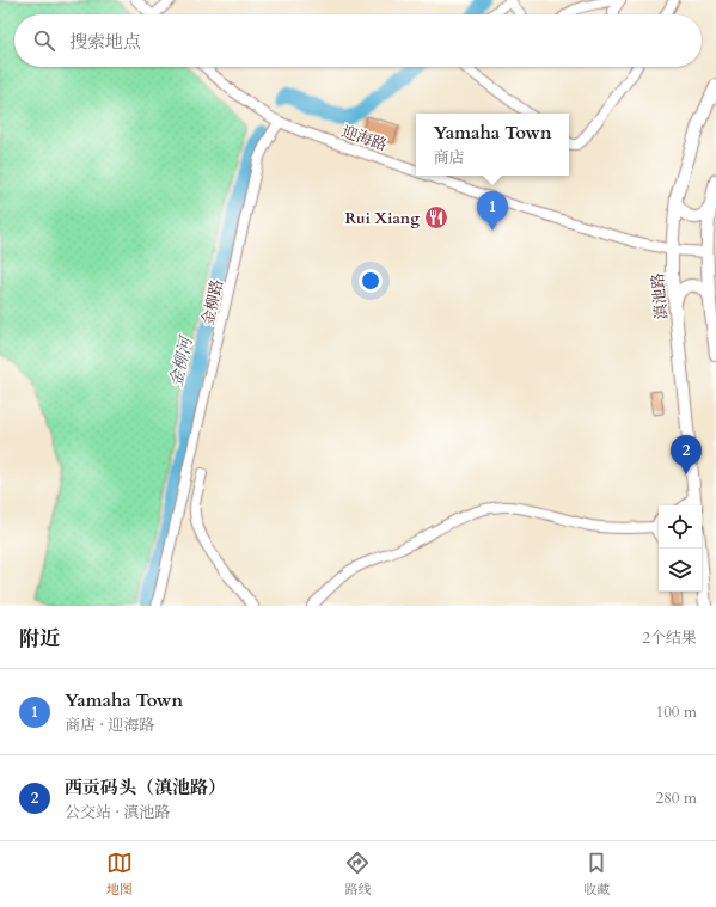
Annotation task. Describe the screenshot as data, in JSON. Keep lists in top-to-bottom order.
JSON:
{
  "streets": {
    "main road": ["滇池路"],
    "street": ["迎海路", "金柳路"]
  },
  "crossings": [
    ["迎海路", "滇池路"],
    ["迎海路", "金柳路"]
  ],
  "water": ["金柳河"],
  "places": {
    "restaurant": ["Rui Xiang"]
  },
  "page": {
    "search": "搜索地点",
    "popup": ["Yamaha Town", "商店"],
    "pins": ["1", "2"],
    "heading": ["附近", "2个结果"],
    "list": [
      {
        "mark": "1",
        "name": "Yamaha Town",
        "note": "商店 · 迎海路",
        "value": "100 m"
      },
      {
        "mark": "2",
        "name": "西贡码头（滇池路）",
        "note": "公交站 · 滇池路",
        "value": "280 m"
      }
    ],
    "nav": ["地图", "路线", "收藏"]
  }
}
